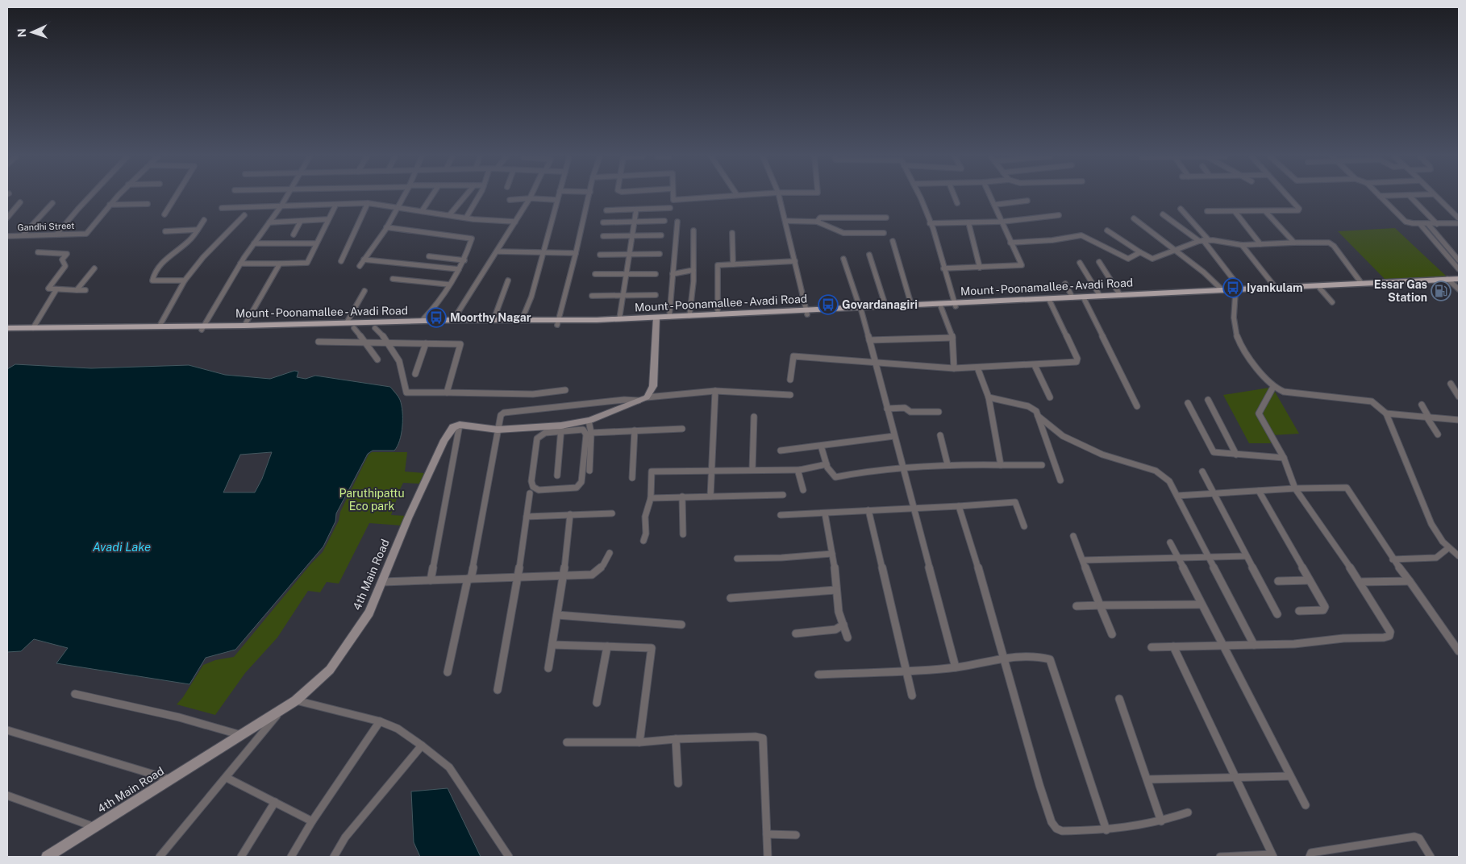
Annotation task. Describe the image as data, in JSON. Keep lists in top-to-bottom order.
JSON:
{
  "streets": {
    "main road": ["Mount - Poonamallee - Avadi Road", "4th Main Road"],
    "street": ["Gandhi Street"]
  },
  "water": ["Avadi Lake"],
  "parks": ["Paruthipattu Eco park"],
  "places": {
    "bus stop": ["Iyankulam", "Govardanagiri", "Moorthy Nagar"],
    "fuel station": ["Essar Gas Station"]
  },
  "north": "left"
}
